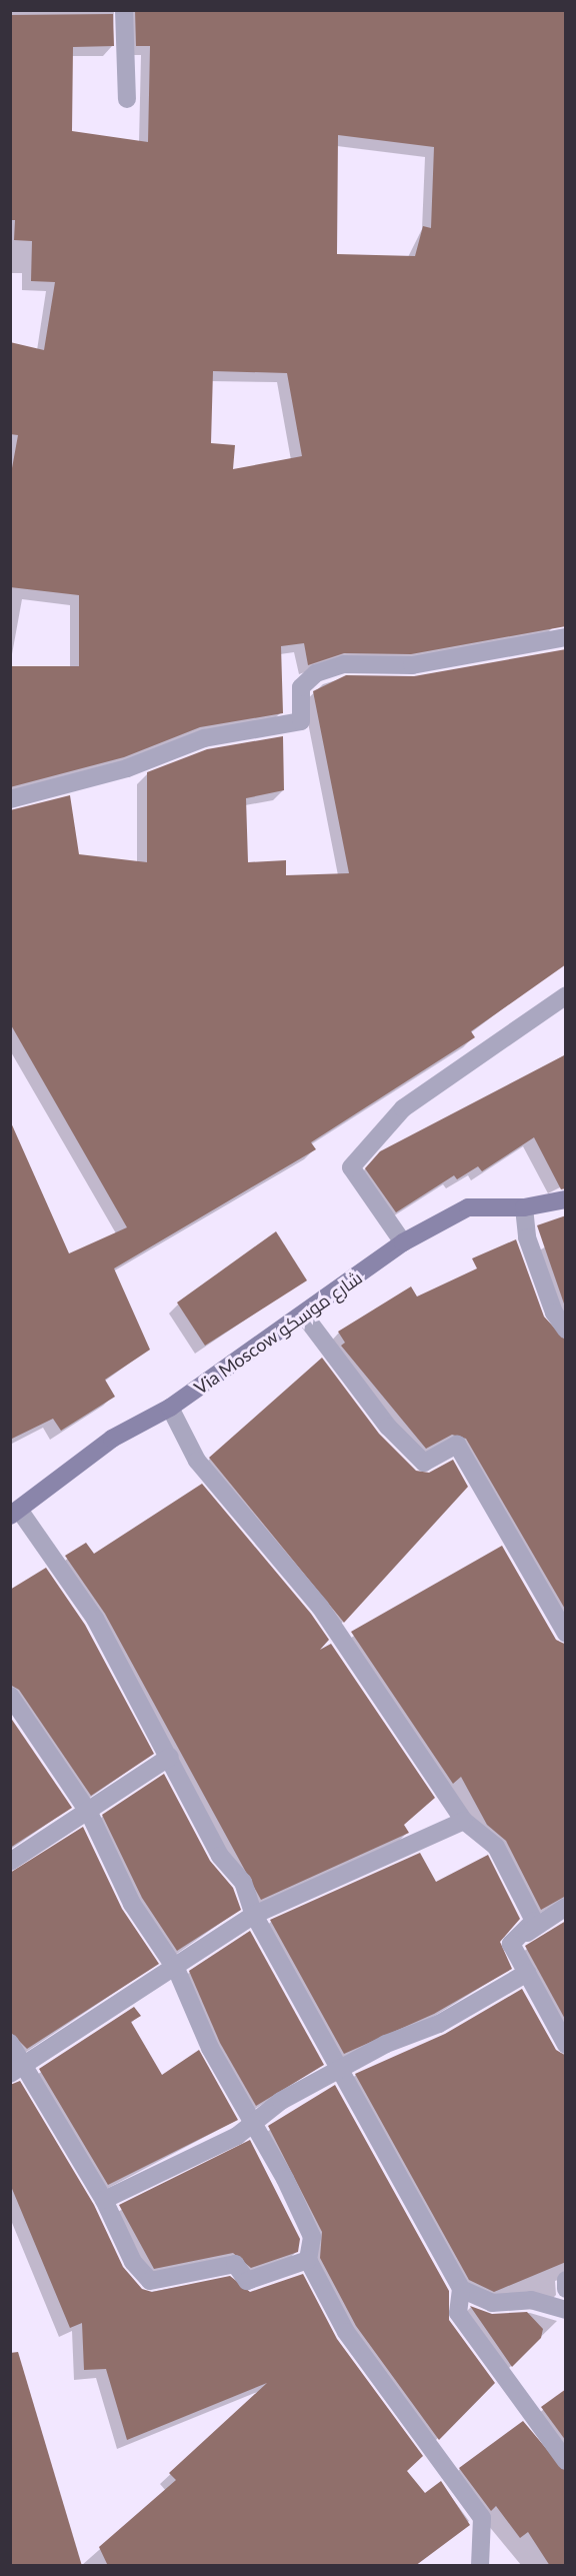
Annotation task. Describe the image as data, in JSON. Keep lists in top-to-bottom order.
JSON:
{
  "streets": {
    "main road": ["Via Moscow شارع موسكو"]
  }
}
